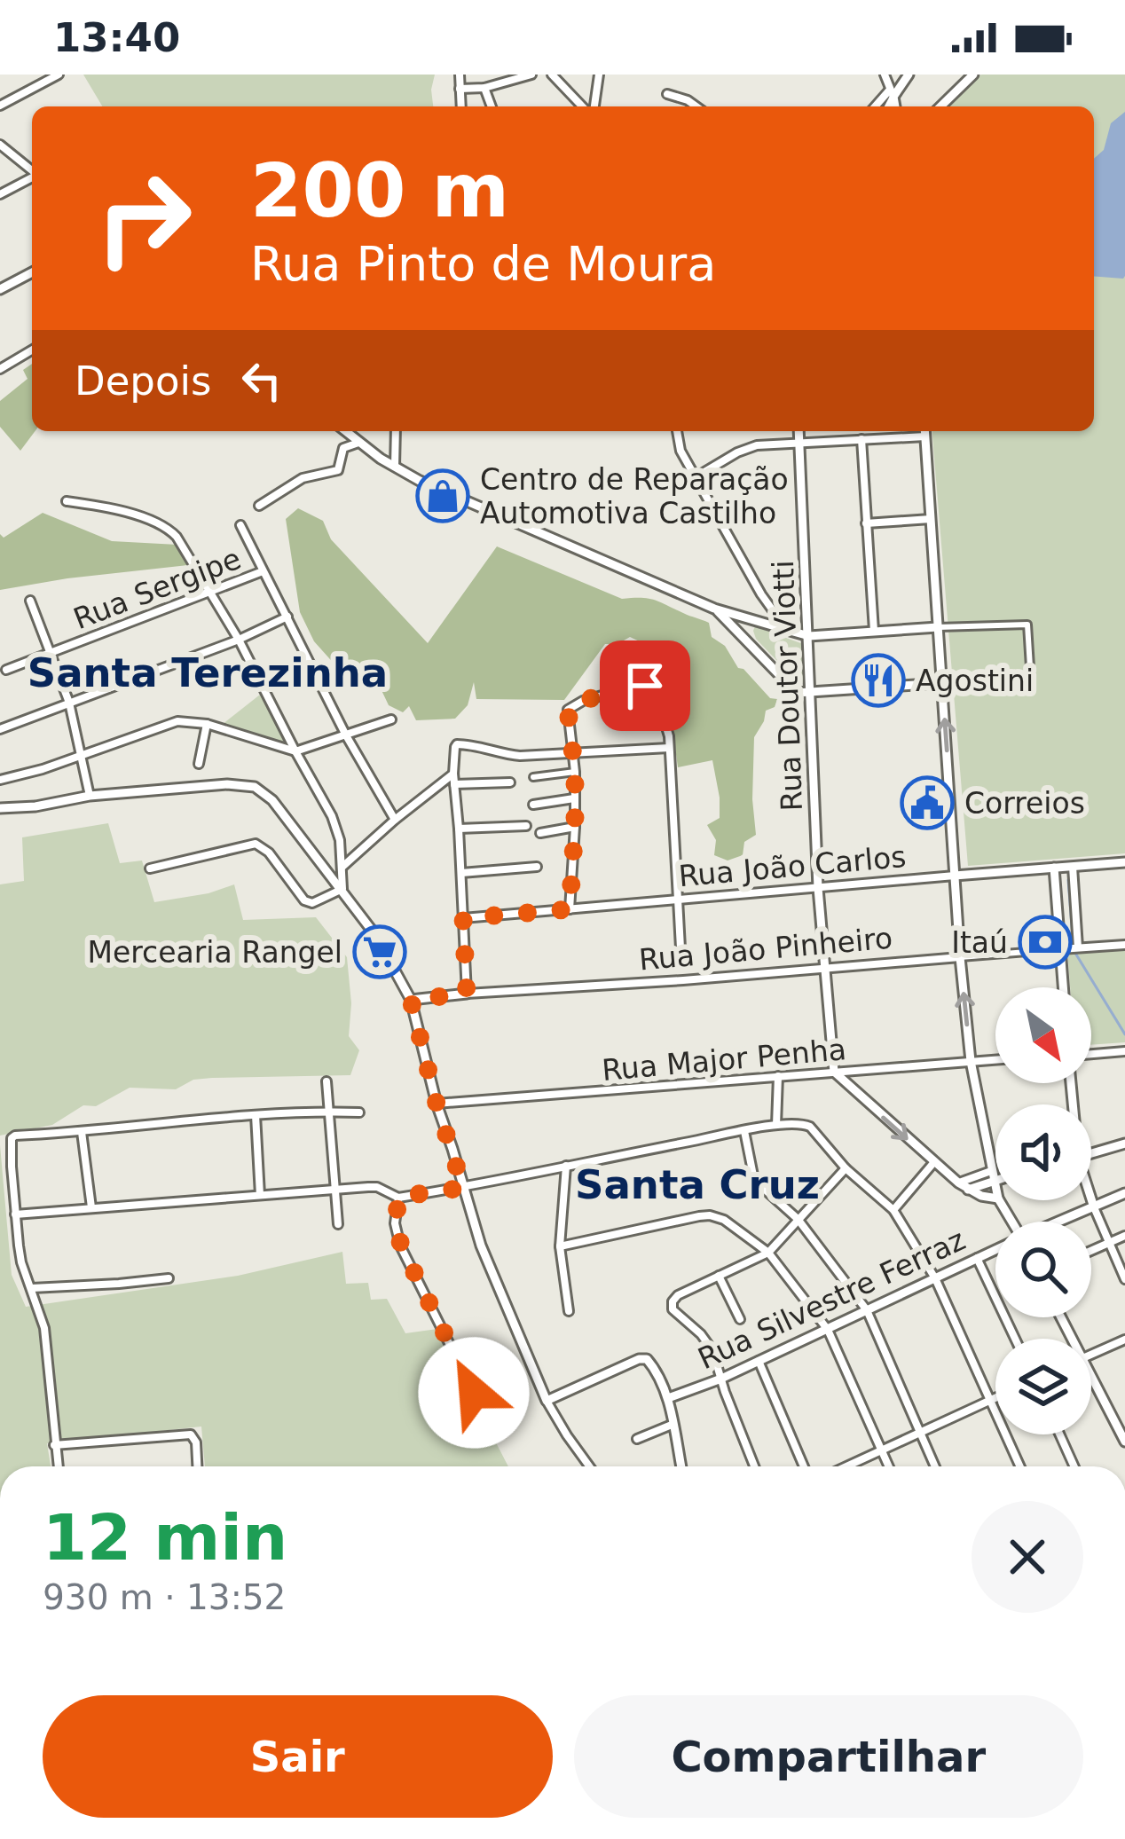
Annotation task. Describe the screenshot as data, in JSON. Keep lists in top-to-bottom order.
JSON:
{
  "streets": {
    "street": [
      "Rua Sergipe",
      "Rua Doutor Viotti",
      "Rua João Carlos",
      "Rua João Pinheiro",
      "Rua Major Penha",
      "Rua Silvestre Ferraz"
    ]
  },
  "crossings": [
    ["Rua Doutor Viotti", "Rua João Carlos"],
    ["Rua Doutor Viotti", "Rua João Pinheiro"],
    ["Rua Doutor Viotti", "Rua Major Penha"]
  ],
  "districts": ["Santa Terezinha", "Santa Cruz"],
  "places": {
    "shop": ["Centro de Reparação Automotiva Castilho"],
    "restaurant": ["Agostini"],
    "public building": ["Correios"],
    "bank": ["Itaú"],
    "supermarket": ["Mercearia Rangel"]
  },
  "north": "bottom right",
  "page": {
    "status": "13:40",
    "turn": ["200 m", "Rua Pinto de Moura"],
    "then": "Depois",
    "heading": ["12 min", "930 m · 13:52"],
    "buttons": ["Sair", "Compartilhar"]
  }
}
